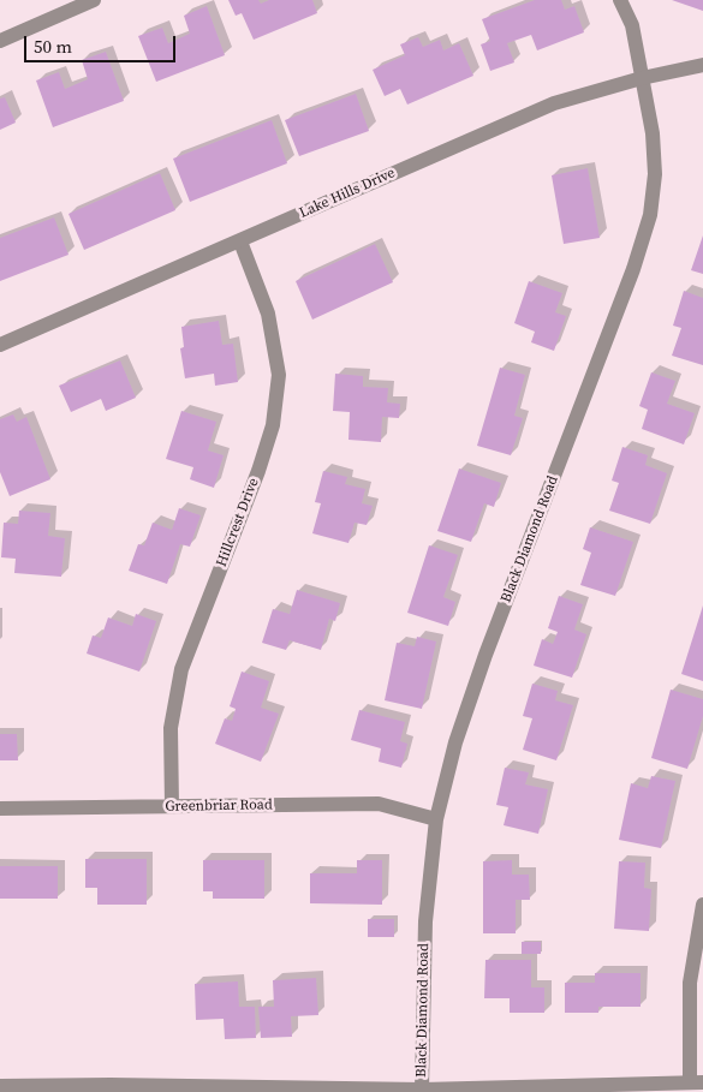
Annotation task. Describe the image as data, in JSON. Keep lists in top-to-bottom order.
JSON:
{
  "streets": {
    "street": [
      "Lake Hills Drive",
      "Hillcrest Drive",
      "Black Diamond Road",
      "Greenbriar Road"
    ]
  },
  "crossings": [
    ["Lake Hills Drive", "Hillcrest Drive"],
    ["Lake Hills Drive", "Black Diamond Road"],
    ["Hillcrest Drive", "Greenbriar Road"],
    ["Black Diamond Road", "Greenbriar Road"]
  ],
  "scale_bar": "50 m"
}
